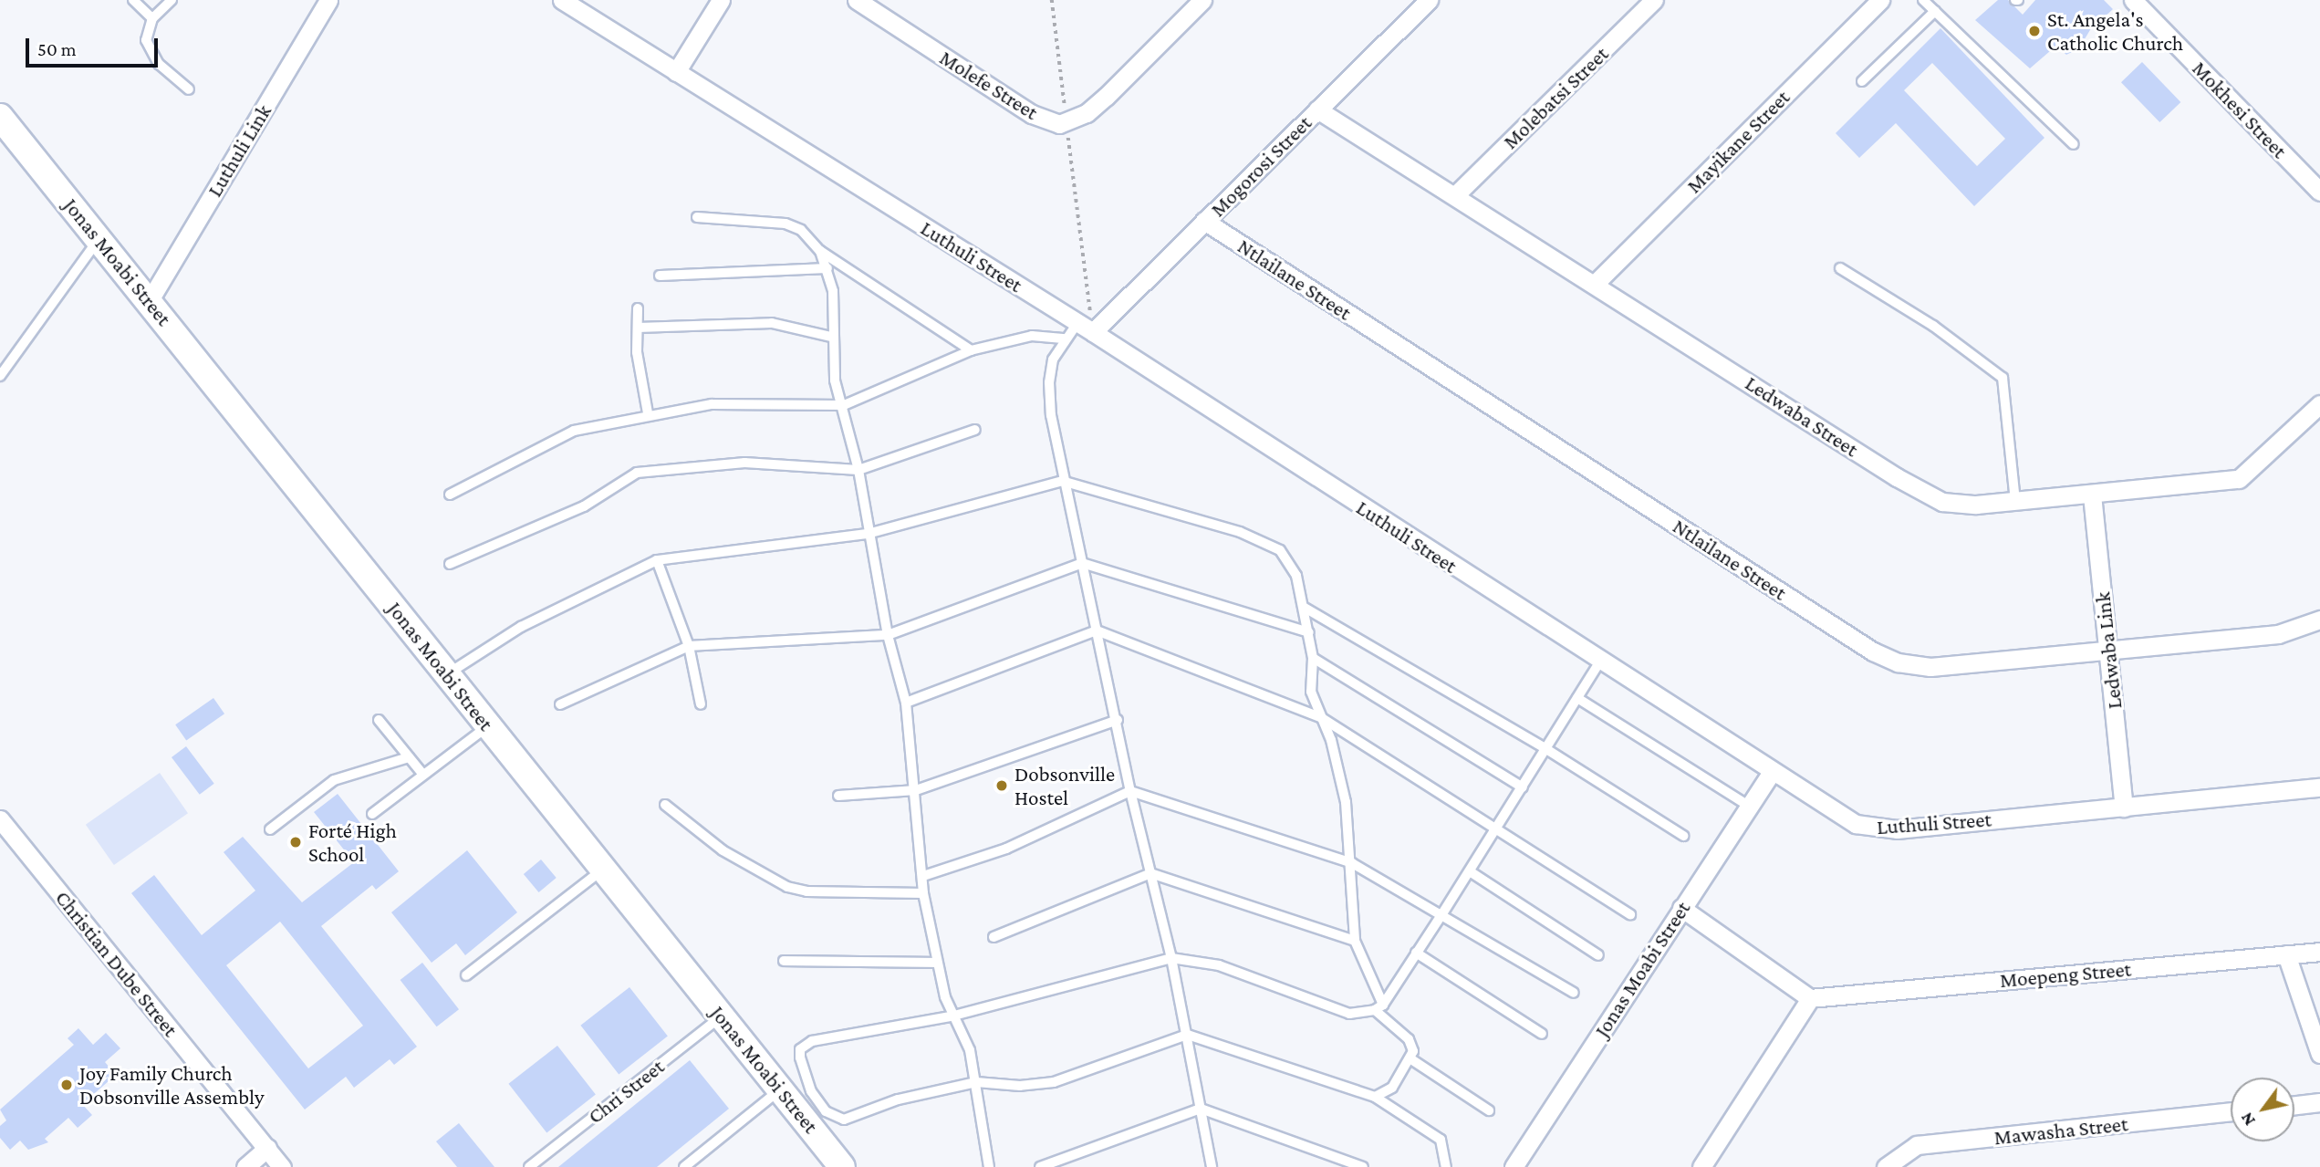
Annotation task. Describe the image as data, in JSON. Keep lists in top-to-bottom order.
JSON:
{
  "streets": {
    "street": [
      "Molefe Street",
      "Molebatsi Street",
      "Mokhesi Street",
      "Mayikane Street",
      "Luthuli Link",
      "Mogorosi Street",
      "Luthuli Street",
      "Jonas Moabi Street",
      "Ntlailane Street",
      "Ledwaba Street",
      "Ledwaba Link",
      "Christian Dube Street",
      "Moepeng Street",
      "Mawasha Street"
    ],
    "lane": ["Chri Street"]
  },
  "crossings": [
    ["Molebatsi Street", "Ledwaba Street"],
    ["Mayikane Street", "Ledwaba Street"],
    ["Luthuli Link", "Jonas Moabi Street"],
    ["Mogorosi Street", "Luthuli Street"],
    ["Mogorosi Street", "Ntlailane Street"],
    ["Mogorosi Street", "Ledwaba Street"],
    ["Luthuli Street", "Jonas Moabi Street"],
    ["Luthuli Street", "Ledwaba Link"],
    ["Jonas Moabi Street", "Chri Street"],
    ["Ntlailane Street", "Ledwaba Link"],
    ["Ledwaba Street", "Ledwaba Link"]
  ],
  "places": [
    "St. Angela's Catholic Church",
    "Dobsonville Hostel",
    "Forté High School",
    "Joy Family Church Dobsonville Assembly"
  ],
  "scale_bar": "50 m",
  "north": "bottom left"
}
